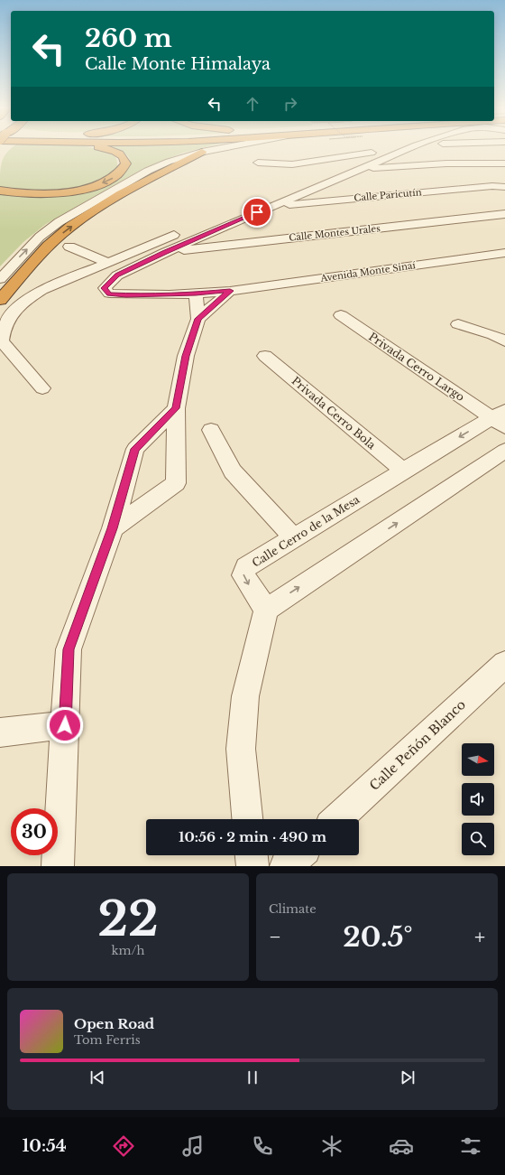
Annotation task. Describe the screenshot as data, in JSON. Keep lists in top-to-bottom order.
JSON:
{
  "streets": {
    "street": [
      "Calle Paricutín",
      "Calle Montes Urales",
      "Avenida Monte Sinaí",
      "Privada Cerro Largo",
      "Privada Cerro Bola",
      "Calle Cerro de la Mesa",
      "Calle Peñón Blanco"
    ]
  },
  "crossings": [
    ["Calle Montes Urales", "Avenida Monte Sinaí"],
    ["Privada Cerro Largo", "Calle Cerro de la Mesa"],
    ["Privada Cerro Bola", "Calle Cerro de la Mesa"]
  ],
  "north": "right",
  "page": {
    "turn": ["260 m", "Calle Monte Himalaya"],
    "limit": "30",
    "trip": "10:56 · 2 min · 490 m",
    "tile": [
      ["22", "km/h"],
      "Climate"
    ],
    "heat": ["−", "20.5°", "+"],
    "song": ["Open Road", "Tom Ferris"],
    "tabs": "10:54"
  }
}
